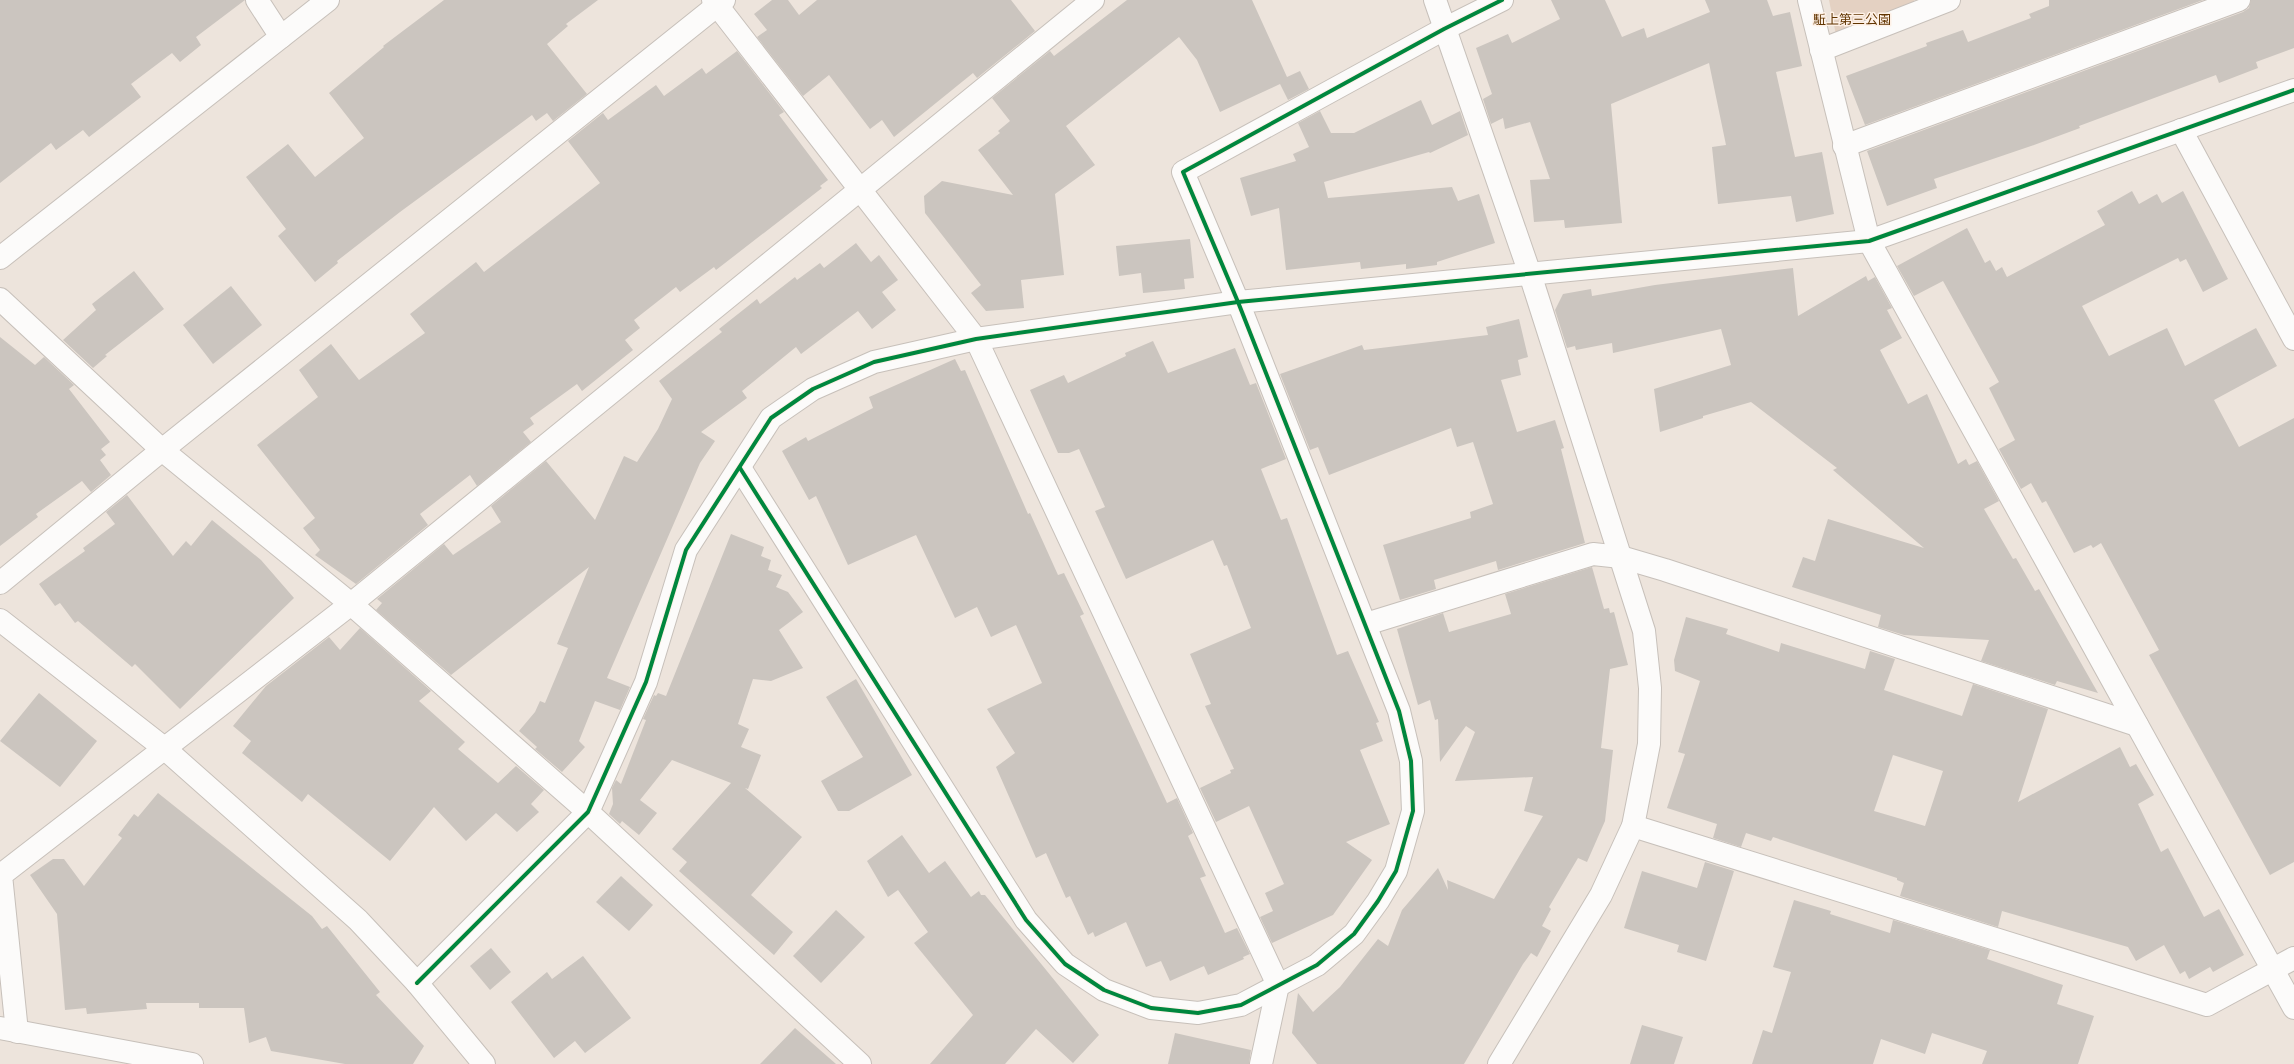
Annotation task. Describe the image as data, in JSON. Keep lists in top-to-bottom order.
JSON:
{
  "parks": ["駈上第三公園"]
}
